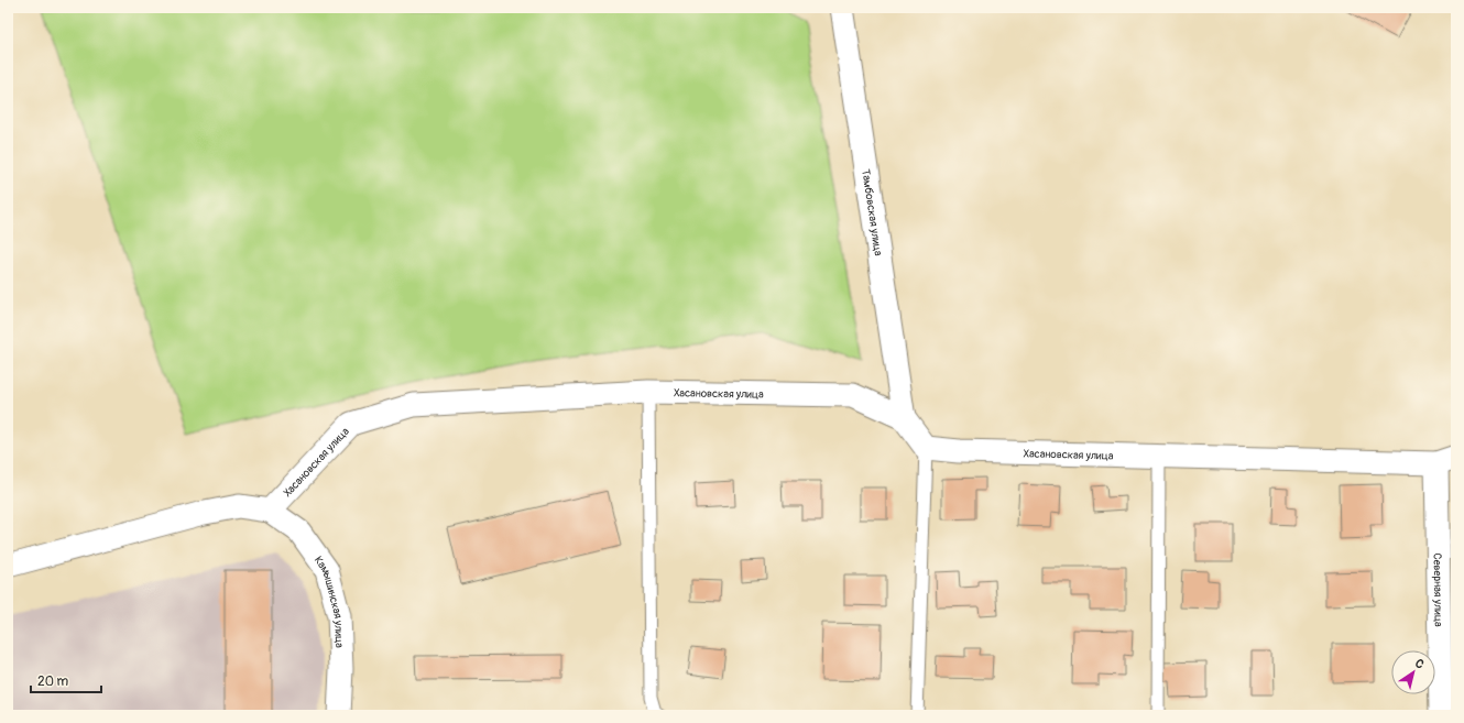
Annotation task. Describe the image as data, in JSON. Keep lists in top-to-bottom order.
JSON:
{
  "streets": {
    "street": [
      "Тамбовская улица",
      "Хасановская улица",
      "Северная улица",
      "Камышинская улица"
    ]
  },
  "crossings": [
    ["Тамбовская улица", "Хасановская улица"],
    ["Хасановская улица", "Северная улица"],
    ["Хасановская улица", "Камышинская улица"]
  ],
  "scale_bar": "20 m",
  "north": "top right"
}
